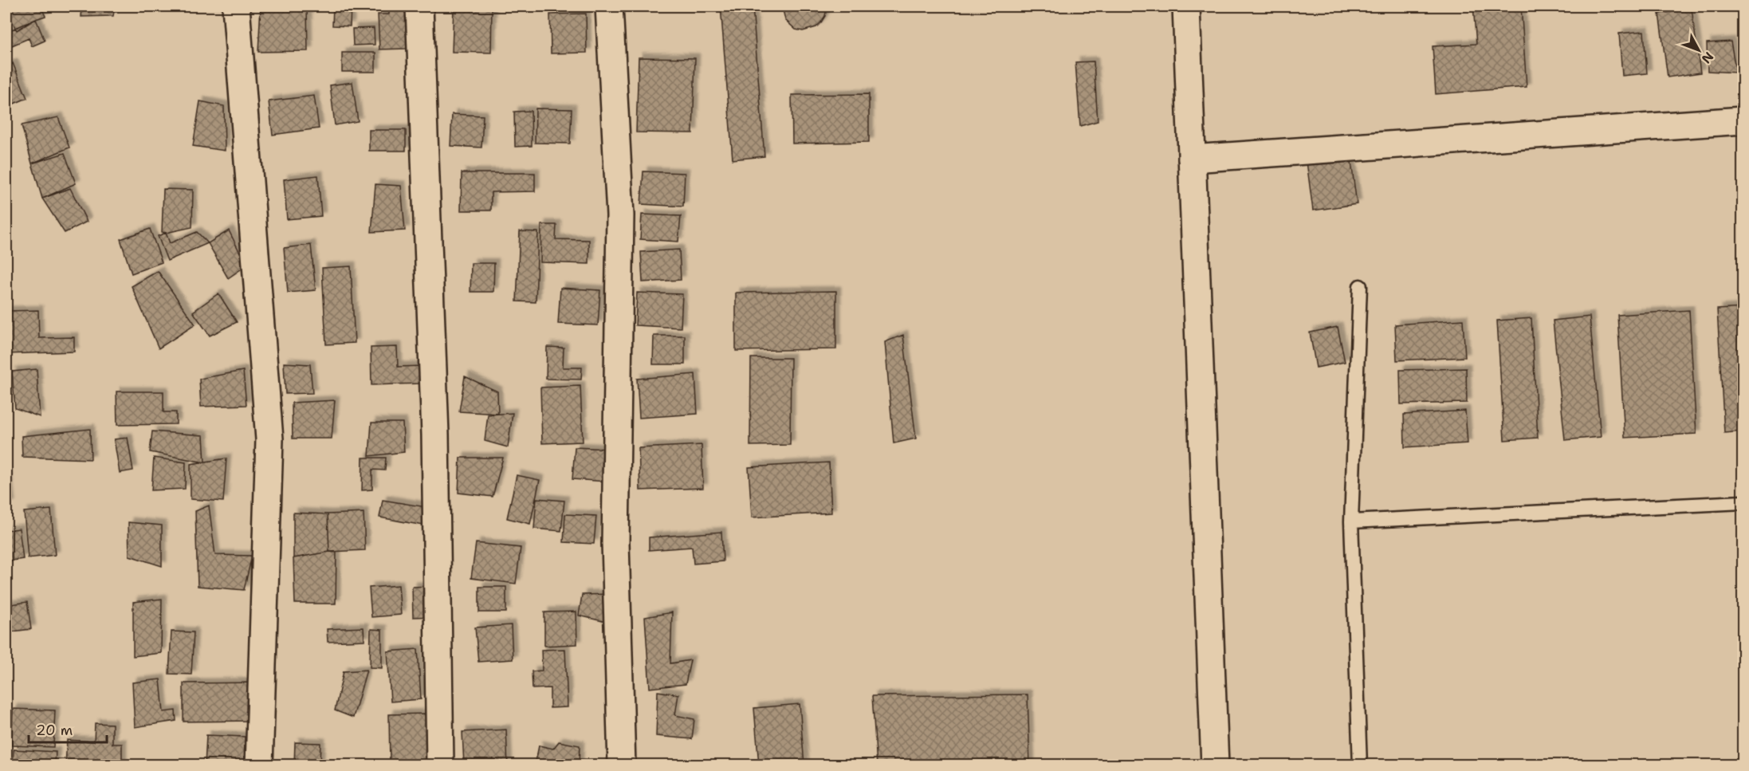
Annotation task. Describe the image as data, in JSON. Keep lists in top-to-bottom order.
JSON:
{
  "scale_bar": "20 m",
  "north": "bottom right"
}
